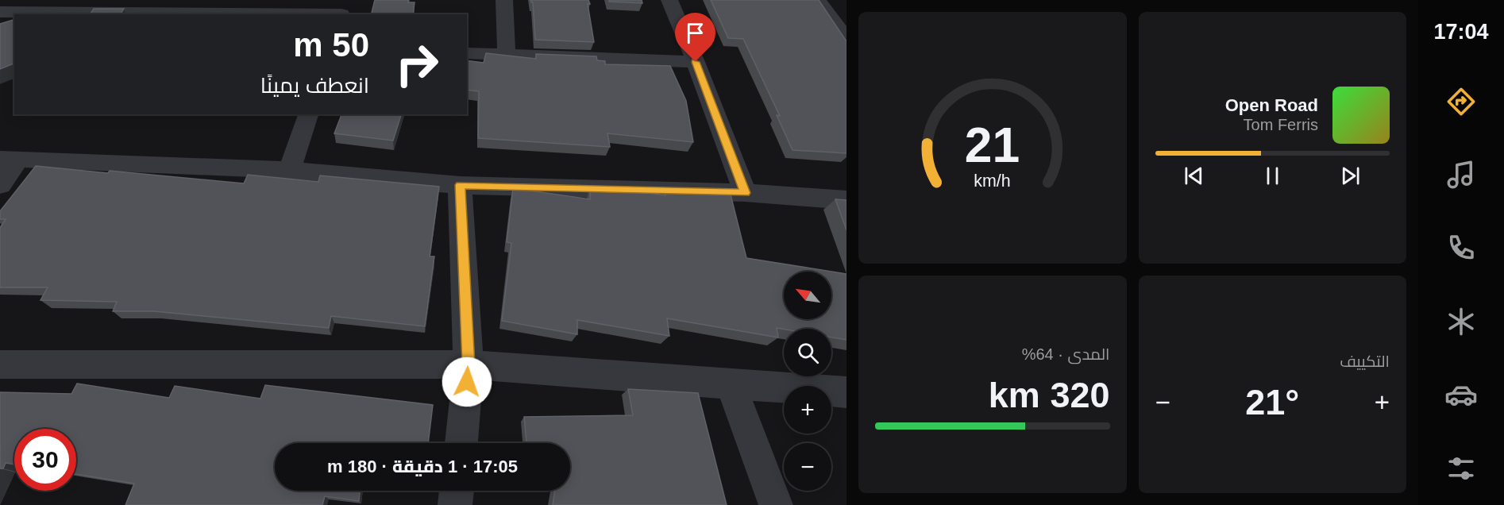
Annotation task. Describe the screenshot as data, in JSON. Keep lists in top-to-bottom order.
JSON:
{
  "north": "top left",
  "page": {
    "tabs": "17:04",
    "turn": ["50 m", "انعطف يمينًا"],
    "song": ["Open Road", "Tom Ferris"],
    "map_buttons": ["+", "−"],
    "tile": [
      "التكييف",
      ["المدى · 64%", "320 km"]
    ],
    "heat": ["−", "21°", "+"],
    "limit": "30",
    "trip": "17:05 · 1 دقيقة · 180 m",
    "gauge": ["21", "km/h"]
  }
}
